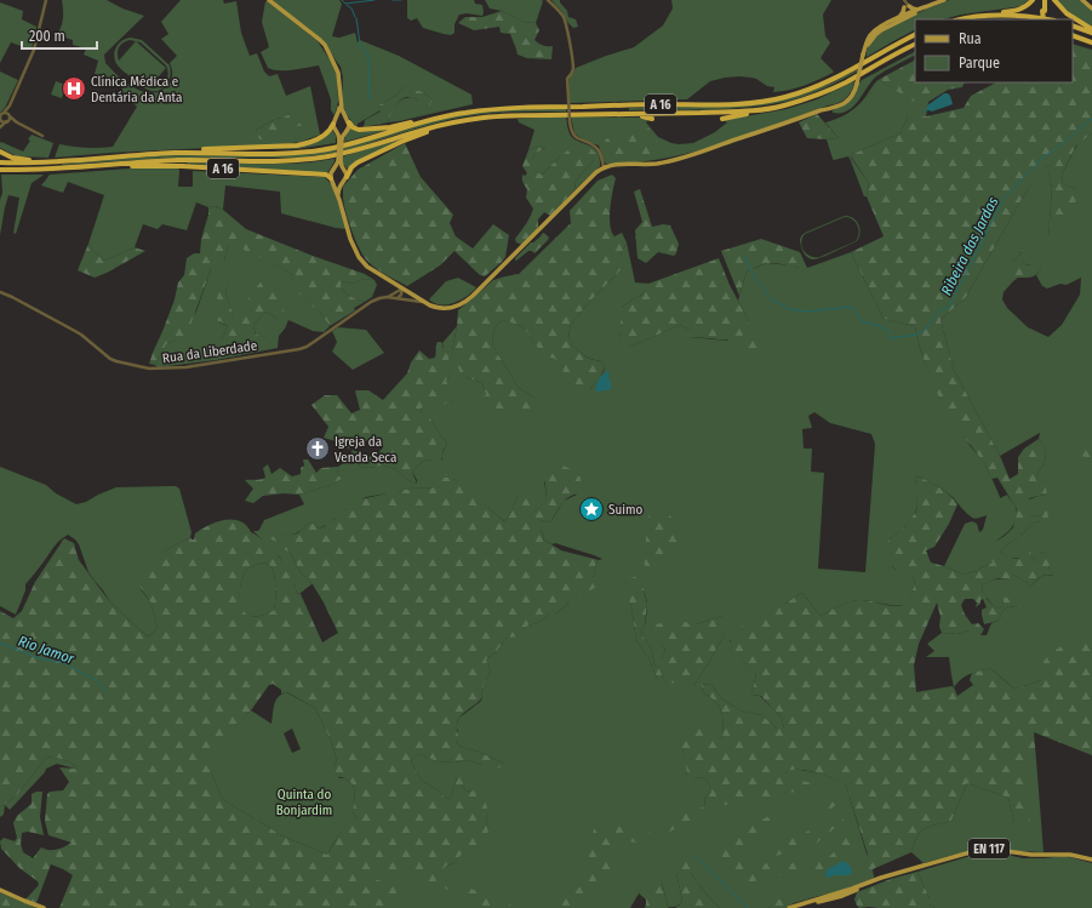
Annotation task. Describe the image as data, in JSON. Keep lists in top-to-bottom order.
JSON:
{
  "streets": {
    "highway": ["A 16"],
    "main road": ["EN 117"],
    "street": ["Rua da Liberdade"]
  },
  "water": ["Ribeira das Jardas", "Rio Jamor"],
  "parks": ["Quinta do Bonjardim"],
  "places": {
    "hospital": ["Clínica Médica e Dentária da Anta"],
    "church": ["Igreja da Venda Seca"],
    "place": ["Suimo"]
  },
  "legend": ["Rua", "Parque"],
  "scale_bar": "200 m"
}
